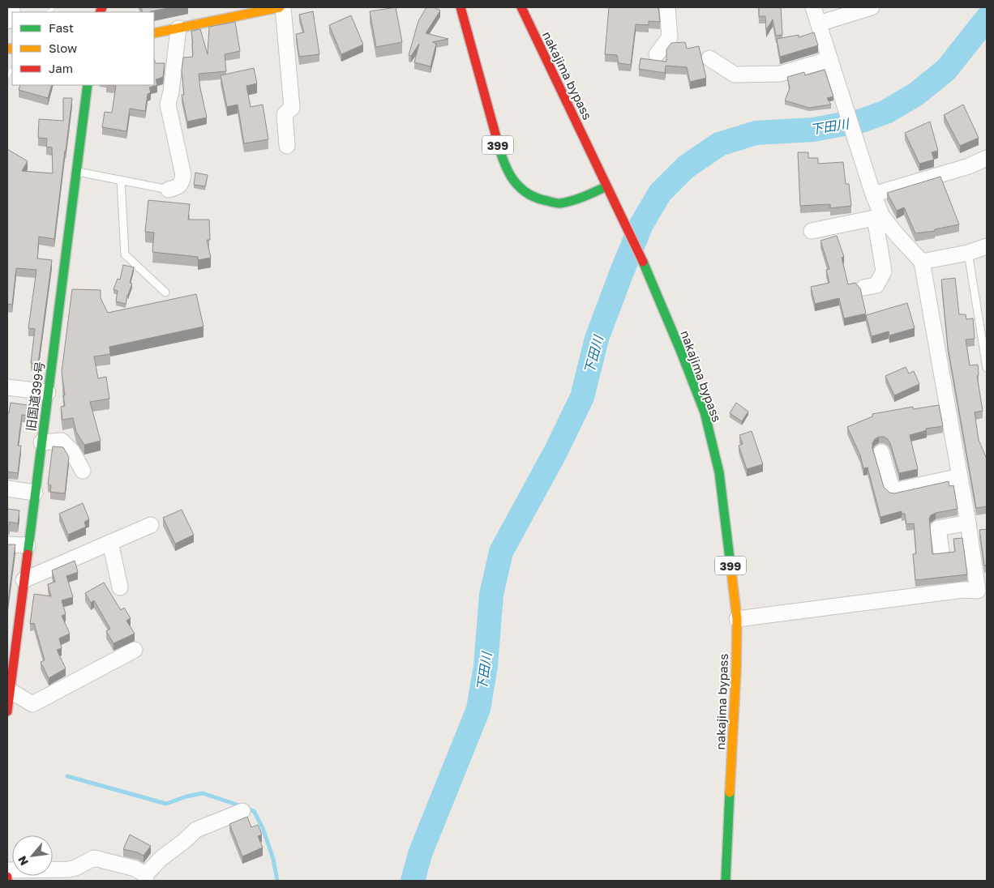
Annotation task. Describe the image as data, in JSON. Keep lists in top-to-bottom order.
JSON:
{
  "streets": {
    "main road": ["nakajima bypass", "399", "旧国道399号"]
  },
  "crossings": [
    ["nakajima bypass", "399"]
  ],
  "water": ["下田川"],
  "legend": ["Fast", "Slow", "Jam"],
  "north": "bottom left"
}
